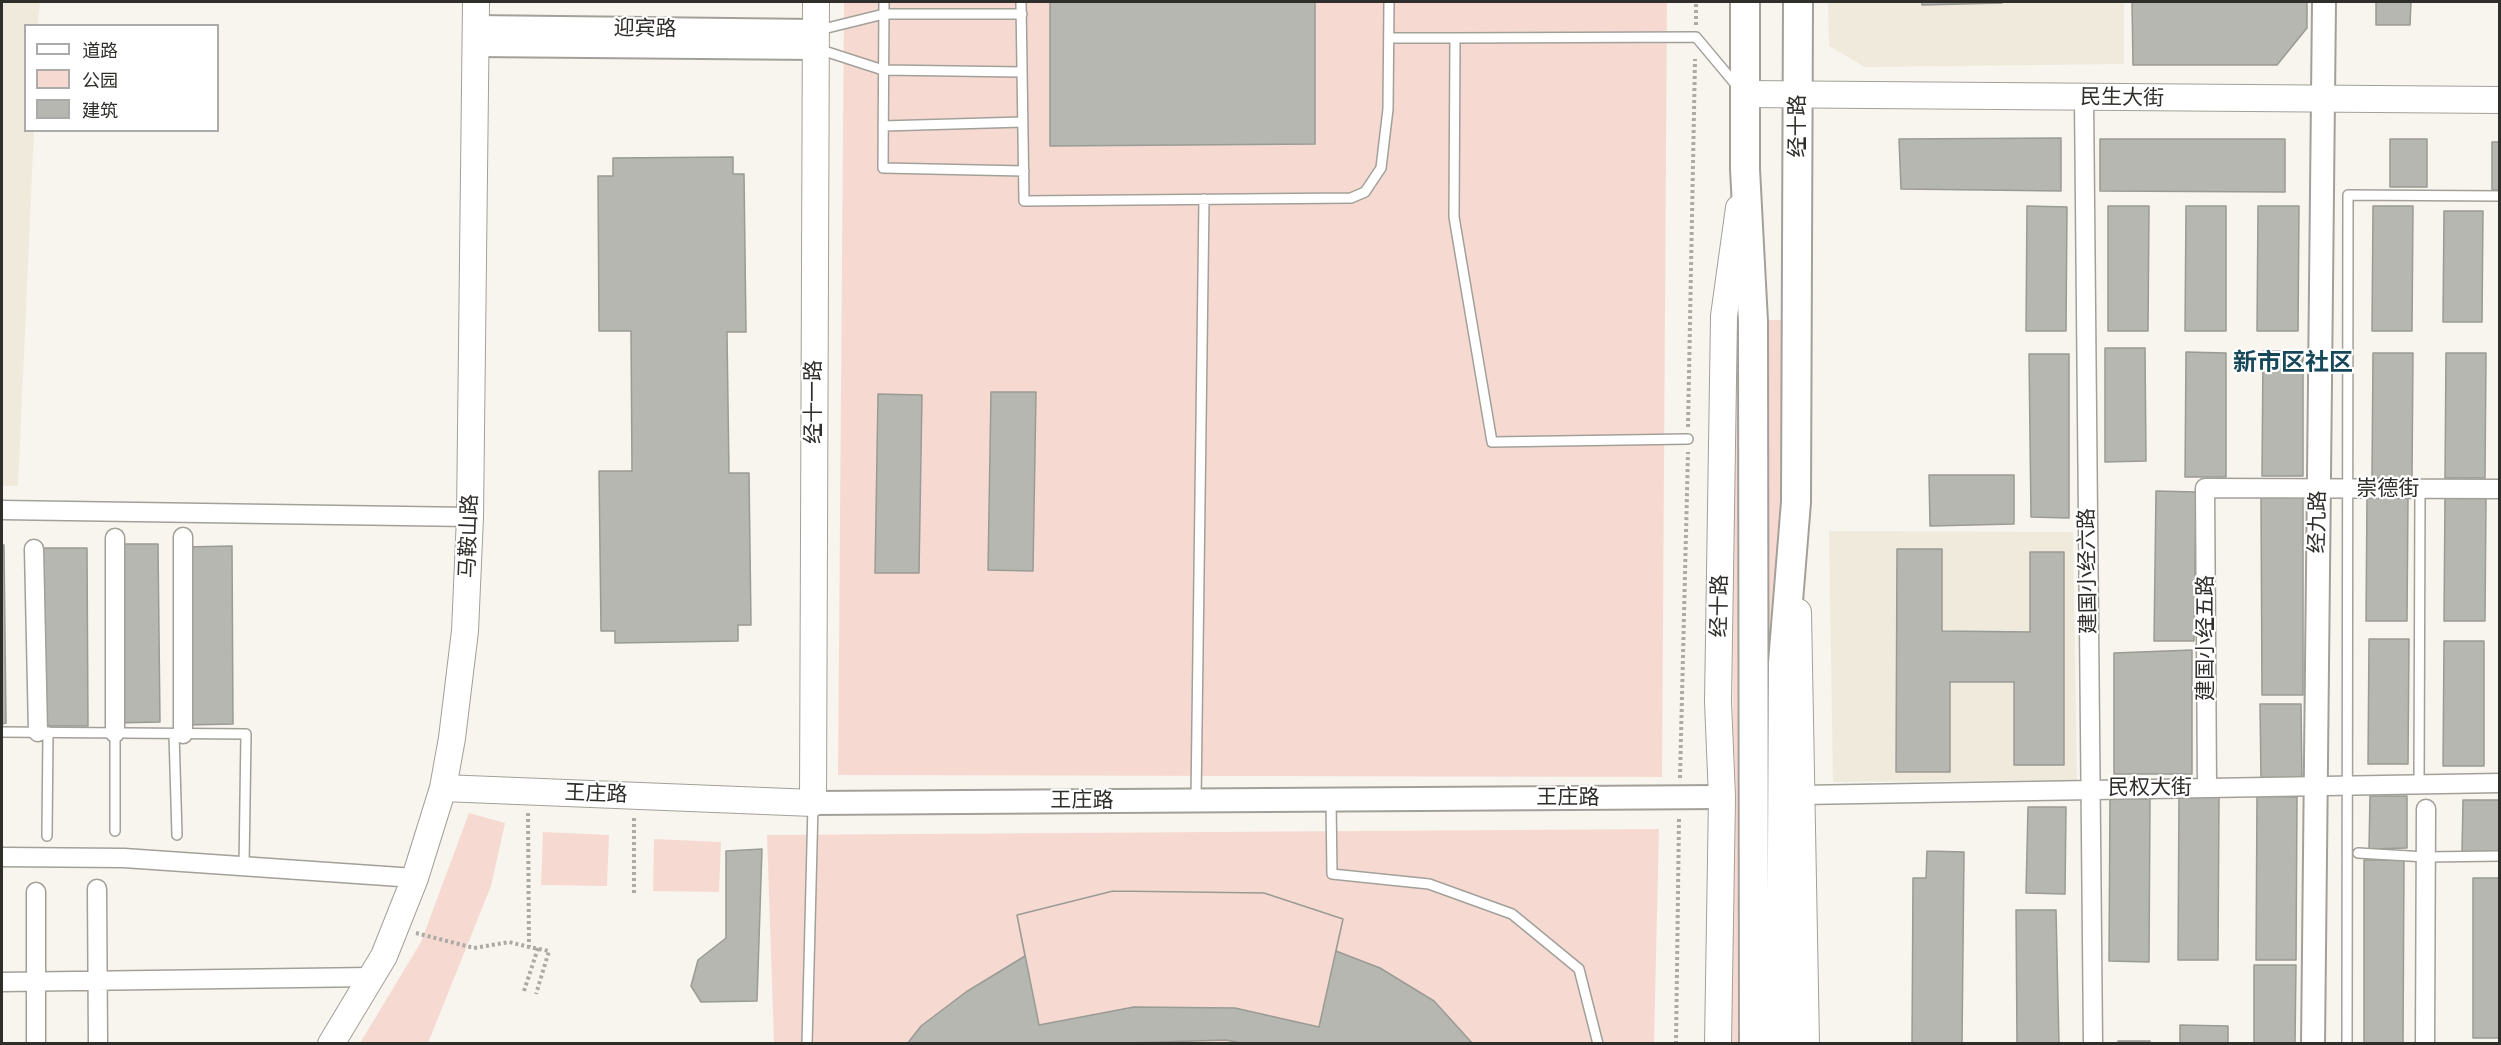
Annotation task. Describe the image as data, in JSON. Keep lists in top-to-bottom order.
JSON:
{
  "streets": {
    "highway": ["经十路"],
    "main road": [
      "民生大街",
      "经十一路",
      "马鞍山路",
      "王庄路"
    ],
    "street": [
      "迎宾路",
      "崇德街",
      "经九路",
      "建国小经六路",
      "建国小经五路",
      "民权大街"
    ]
  },
  "crossings": [
    ["迎宾路", "经十一路"],
    ["迎宾路", "马鞍山路"],
    ["民生大街", "经十路"],
    ["民生大街", "经九路"],
    ["民生大街", "建国小经六路"],
    ["经十路", "民权大街"],
    ["经十路", "王庄路"],
    ["经十一路", "王庄路"],
    ["崇德街", "经九路"],
    ["崇德街", "建国小经五路"],
    ["经九路", "民权大街"],
    ["马鞍山路", "王庄路"],
    ["建国小经六路", "民权大街"],
    ["建国小经五路", "民权大街"]
  ],
  "districts": ["新市区社区"],
  "legend": ["道路", "公园", "建筑"]
}
